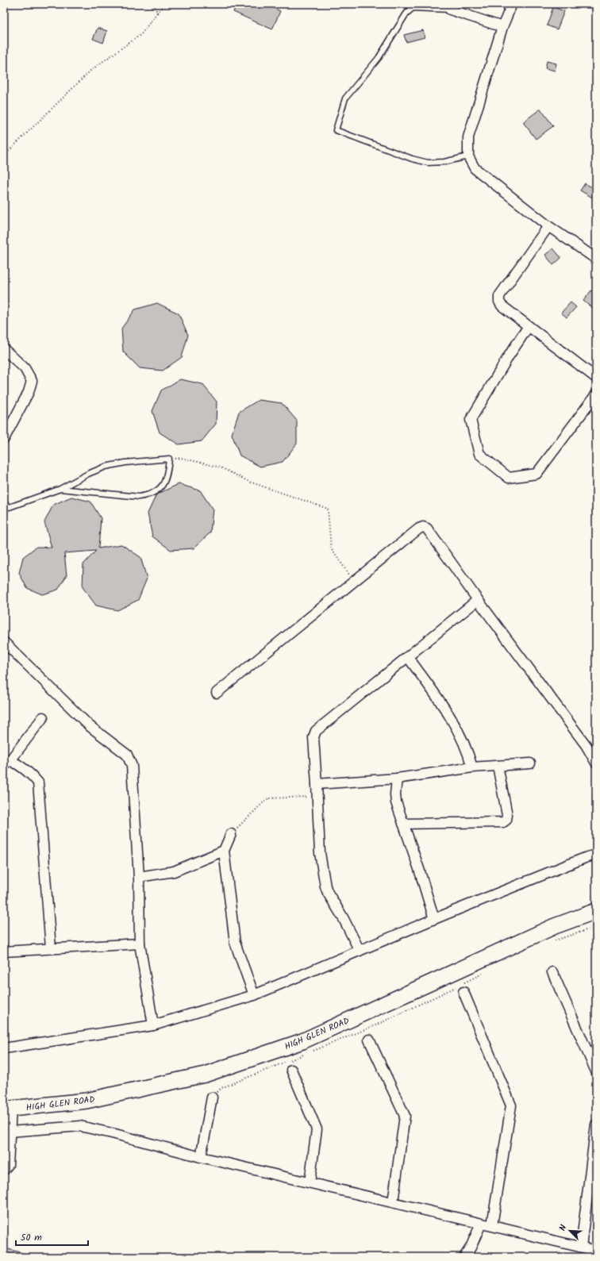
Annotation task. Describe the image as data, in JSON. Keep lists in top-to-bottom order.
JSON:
{
  "streets": {
    "main road": ["HIGH GLEN ROAD"]
  },
  "scale_bar": "50 m",
  "north": "top left"
}
